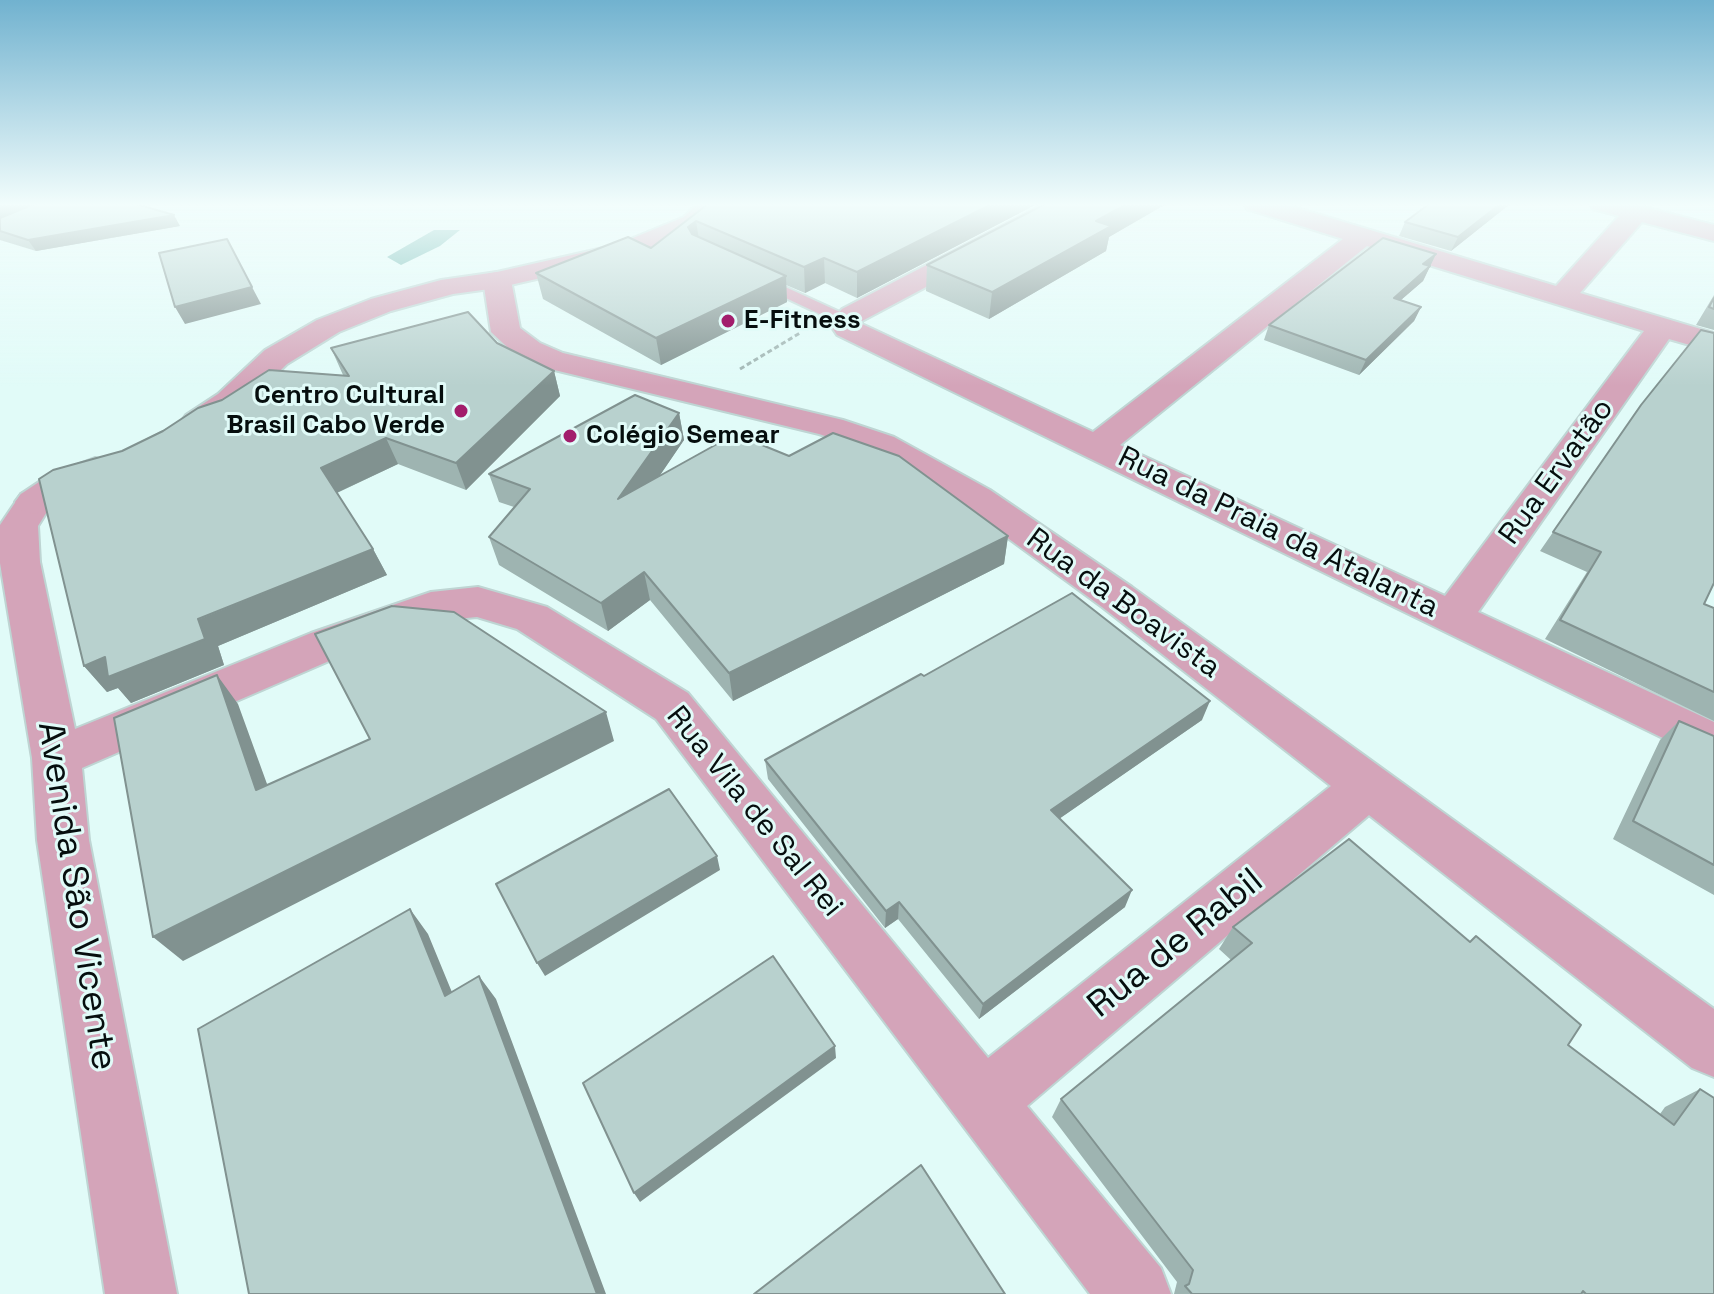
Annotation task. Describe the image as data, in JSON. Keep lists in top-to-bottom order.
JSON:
{
  "streets": {
    "street": [
      "Rua Ervatão",
      "Rua da Praia da Atalanta",
      "Rua da Boavista",
      "Rua Vila de Sal Rei",
      "Avenida São Vicente",
      "Rua de Rabil"
    ]
  },
  "crossings": [
    ["Rua Ervatão", "Rua da Praia da Atalanta"],
    ["Rua da Boavista", "Rua de Rabil"],
    ["Rua Vila de Sal Rei", "Avenida São Vicente"],
    ["Rua Vila de Sal Rei", "Rua de Rabil"]
  ],
  "places": ["E-Fitness", "Centro Cultural Brasil Cabo Verde", "Colégio Semear"]
}
